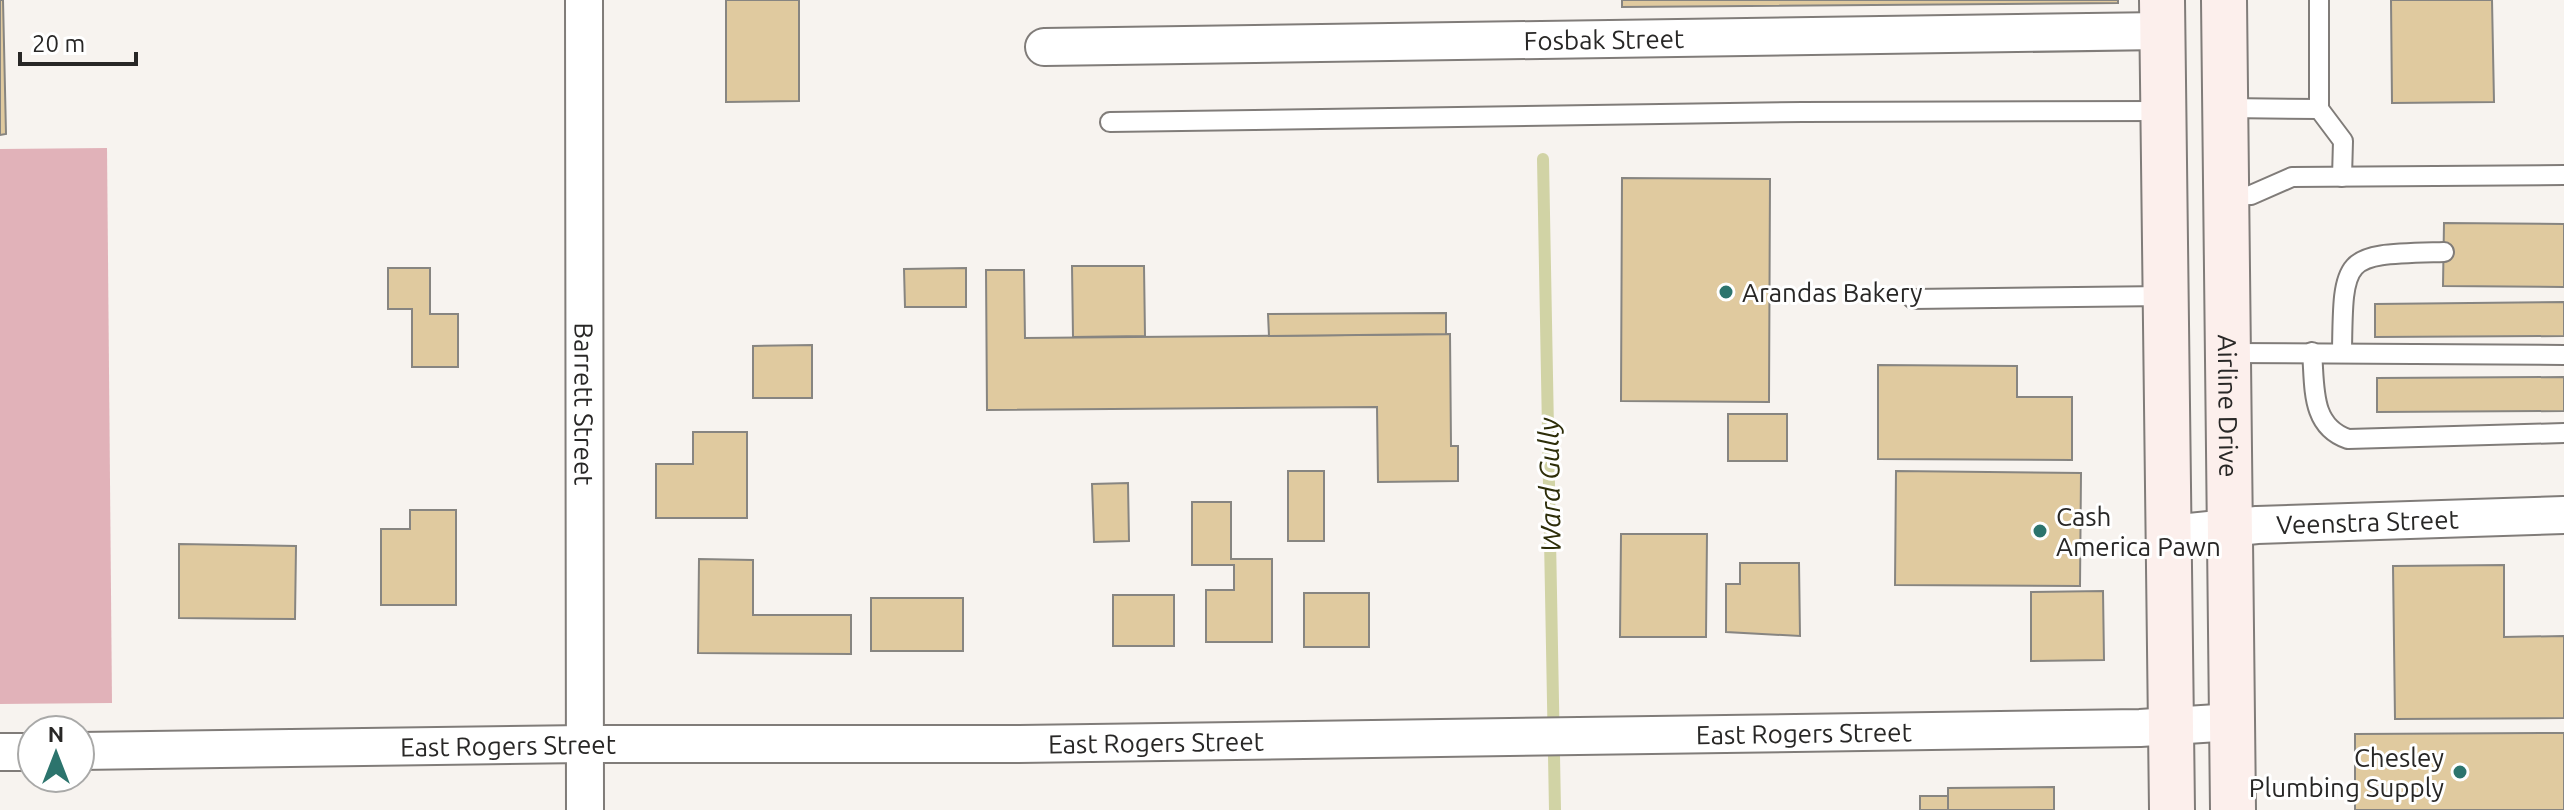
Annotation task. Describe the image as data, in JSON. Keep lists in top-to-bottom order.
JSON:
{
  "streets": {
    "main road": ["Airline Drive"],
    "street": [
      "Fosbak Street",
      "Barrett Street",
      "Veenstra Street",
      "East Rogers Street"
    ]
  },
  "crossings": [
    ["Barrett Street", "East Rogers Street"],
    ["Airline Drive", "Veenstra Street"],
    ["Airline Drive", "East Rogers Street"]
  ],
  "water": ["Ward Gully"],
  "places": ["Arandas Bakery", "Cash America Pawn", "Chesley Plumbing Supply"],
  "scale_bar": "20 m",
  "north": "top"
}
